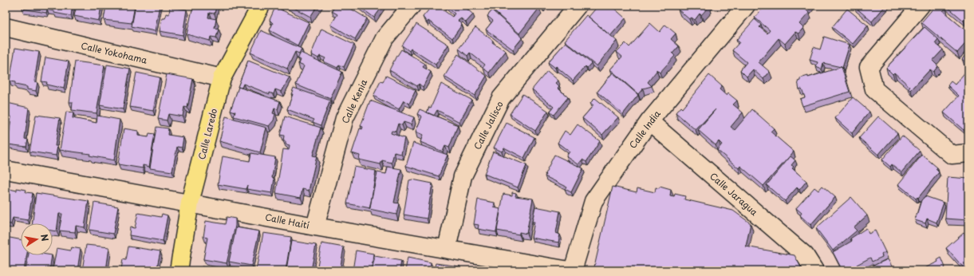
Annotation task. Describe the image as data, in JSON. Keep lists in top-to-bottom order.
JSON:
{
  "streets": {
    "main road": ["Calle Laredo"],
    "street": [
      "Calle Yokohama",
      "Calle Kenia",
      "Calle Jalisco",
      "Calle India",
      "Calle Jaragua",
      "Calle Haití"
    ]
  },
  "crossings": [
    ["Calle Yokohama", "Calle Laredo"],
    ["Calle Kenia", "Calle Haití"],
    ["Calle Jalisco", "Calle Haití"],
    ["Calle India", "Calle Jaragua"],
    ["Calle Laredo", "Calle Haití"]
  ],
  "north": "right"
}
